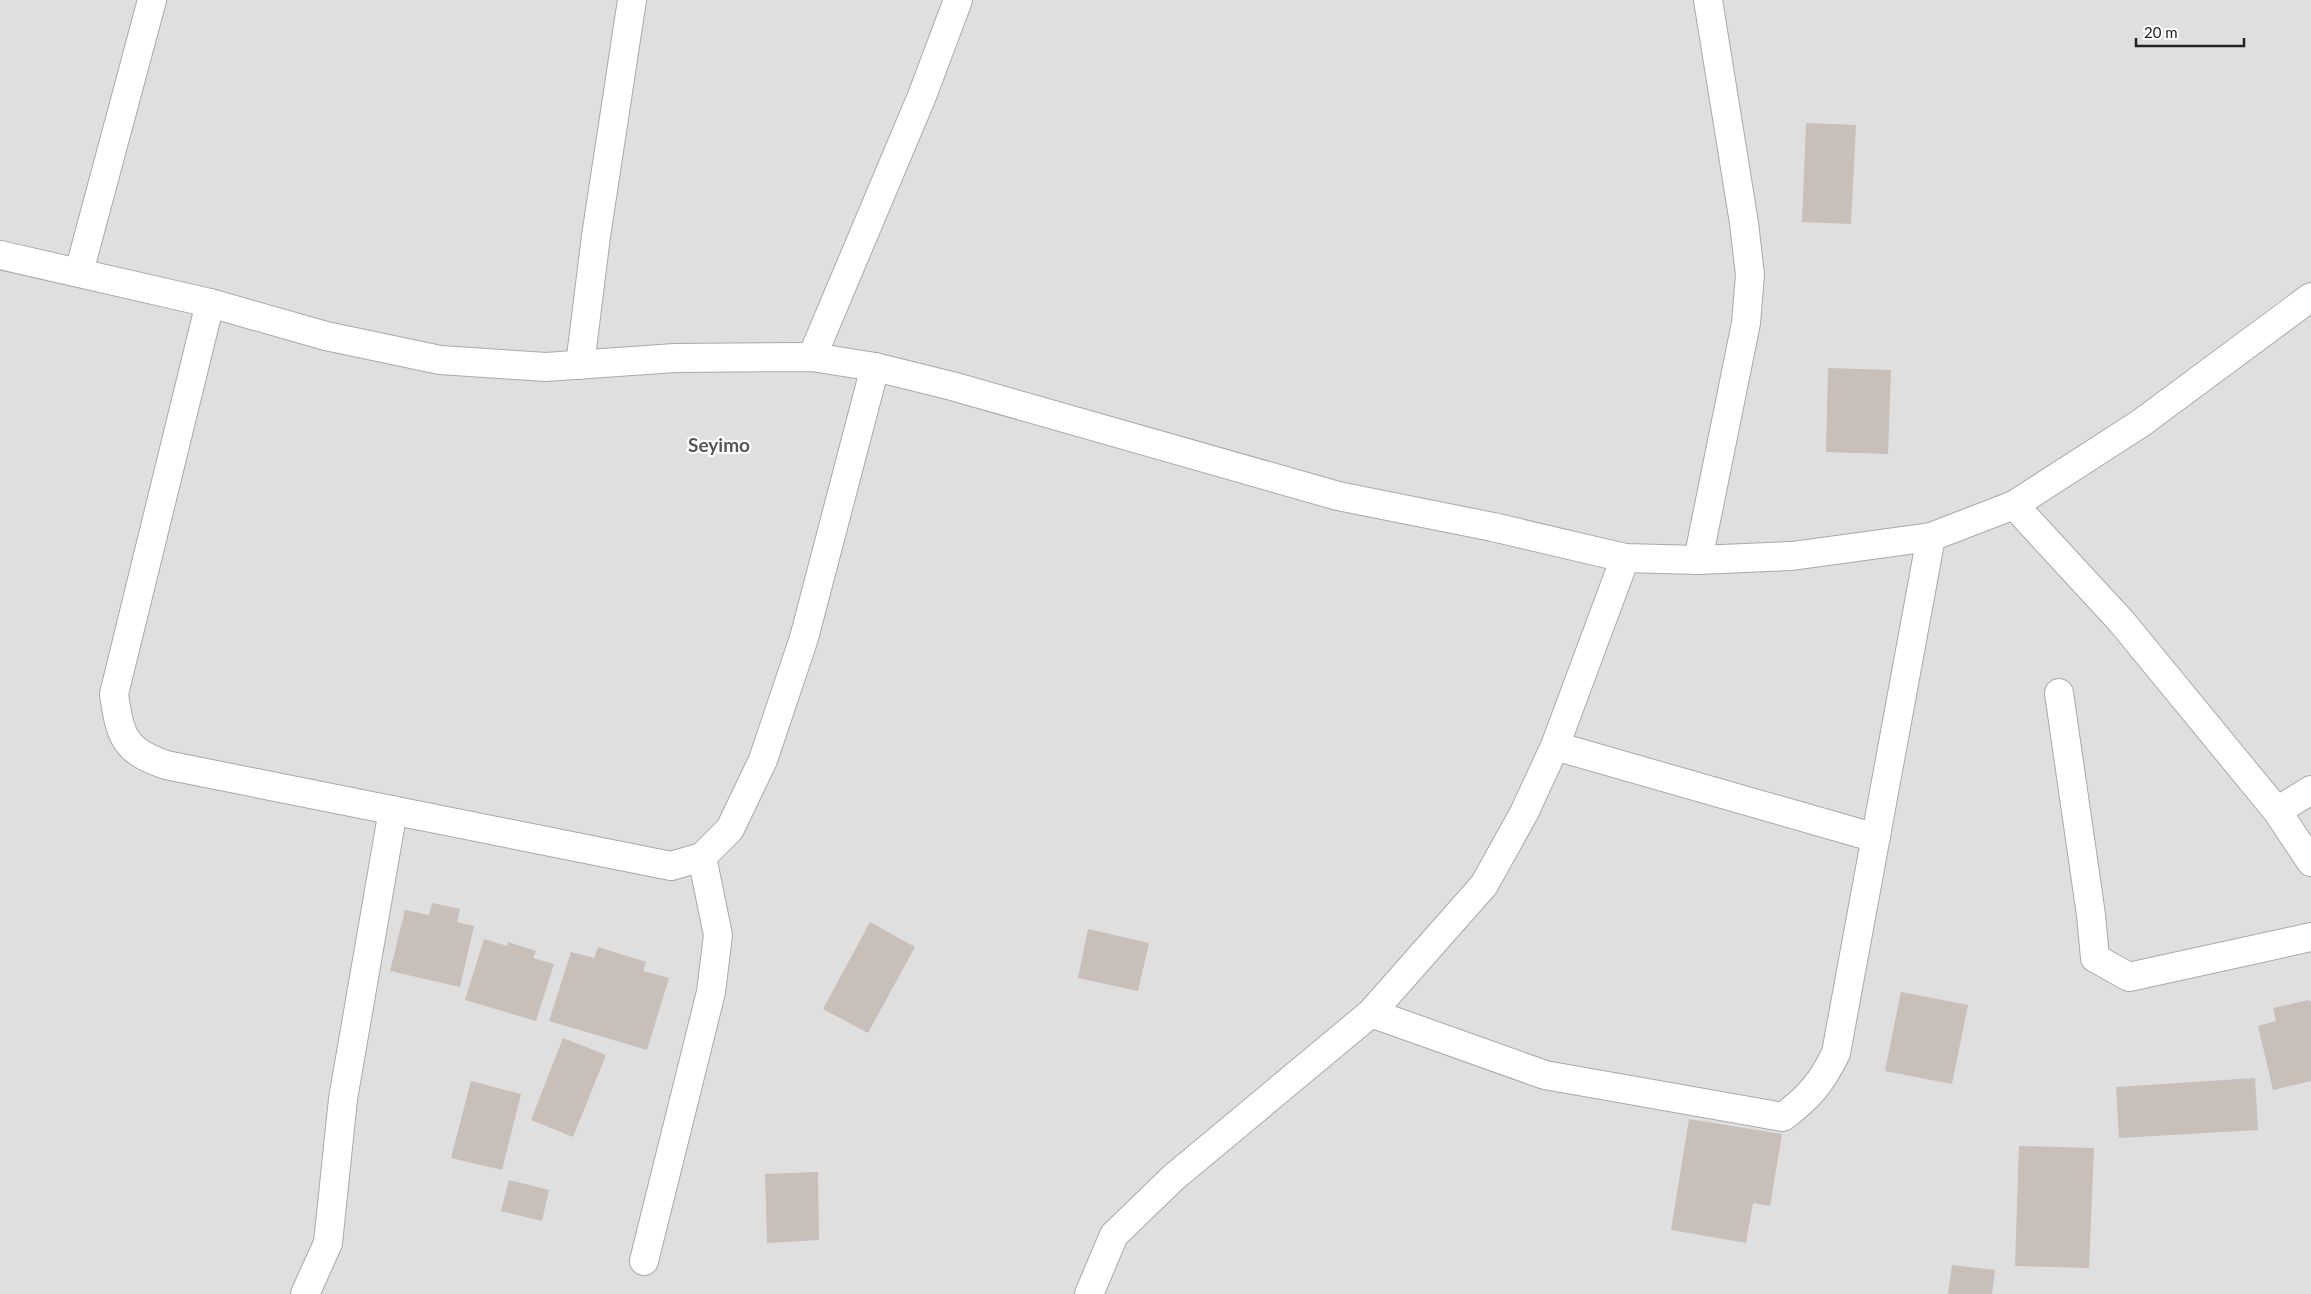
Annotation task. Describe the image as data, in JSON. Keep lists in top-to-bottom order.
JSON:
{
  "districts": ["Seyimo"],
  "scale_bar": "20 m"
}
